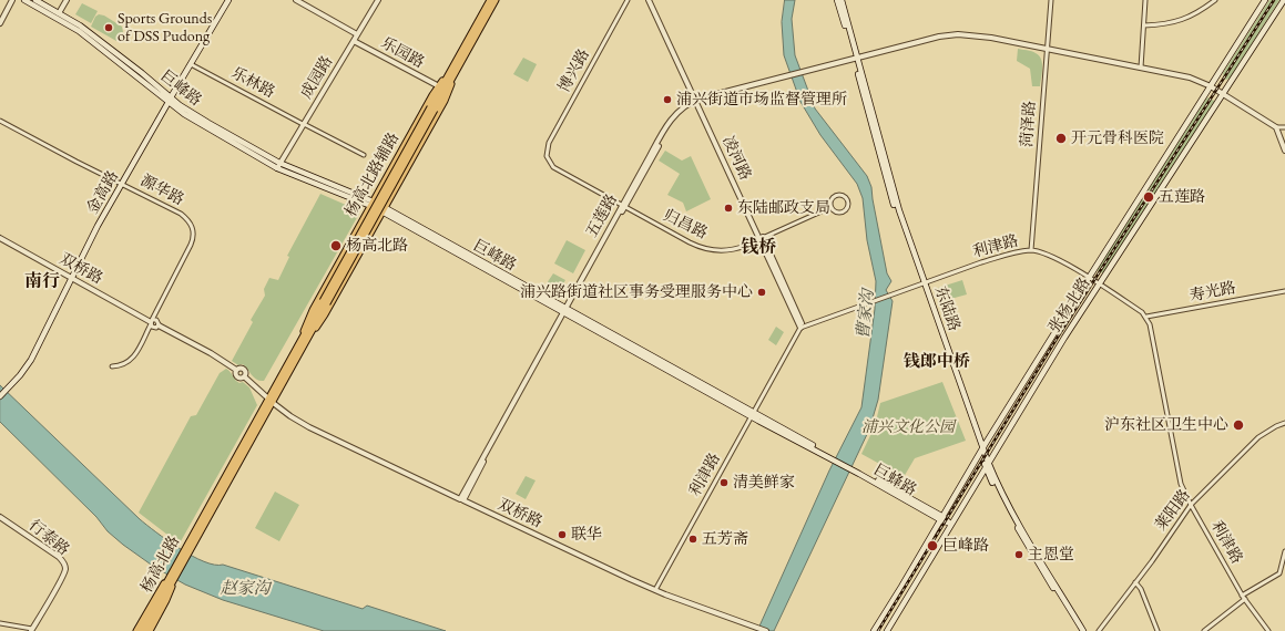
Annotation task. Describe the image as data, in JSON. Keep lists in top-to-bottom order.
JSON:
{
  "streets": {
    "main road": [
      "巨峰路",
      "杨高北路辅路",
      "金高路",
      "张杨北路",
      "东陆路",
      "杨高北路"
    ],
    "street": [
      "乐园路",
      "博兴路",
      "成园路",
      "乐林路",
      "菏泽路",
      "凌河路",
      "源华路",
      "五莲路",
      "归昌路",
      "利津路",
      "双桥路",
      "寿光路",
      "莱阳路",
      "行泰路"
    ]
  },
  "crossings": [
    ["乐园路", "成园路"],
    ["乐园路", "杨高北路辅路"],
    ["博兴路", "归昌路"],
    ["成园路", "乐林路"],
    ["成园路", "巨峰路"],
    ["乐林路", "金高路"],
    ["巨峰路", "杨高北路辅路"],
    ["巨峰路", "金高路"],
    ["巨峰路", "五莲路"],
    ["巨峰路", "利津路"],
    ["巨峰路", "张杨北路"],
    ["菏泽路", "五莲路"],
    ["菏泽路", "利津路"],
    ["凌河路", "五莲路"],
    ["凌河路", "归昌路"],
    ["凌河路", "利津路"],
    ["杨高北路辅路", "杨高北路"],
    ["源华路", "金高路"],
    ["源华路", "双桥路"],
    ["金高路", "双桥路"],
    ["五莲路", "归昌路"],
    ["五莲路", "双桥路"],
    ["五莲路", "张杨北路"],
    ["五莲路", "东陆路"],
    ["利津路", "双桥路"],
    ["利津路", "寿光路"],
    ["利津路", "张杨北路"],
    ["利津路", "东陆路"],
    ["利津路", "莱阳路"],
    ["双桥路", "杨高北路"],
    ["张杨北路", "东陆路"]
  ],
  "districts": ["钱桥", "南行", "钱郎中桥"],
  "water": ["曹家沟", "赵家沟"],
  "parks": ["浦兴文化公园"],
  "places": [
    "Sports Grounds of DSS Pudong",
    "浦兴街道市场监督管理所",
    "开元骨科医院",
    "五莲路",
    "东陆邮政支局",
    "杨高北路",
    "浦兴路街道社区事务受理服务中心",
    "沪东社区卫生中心",
    "清美鲜家",
    "联华",
    "五芳斋",
    "巨峰路",
    "主恩堂"
  ]
}
